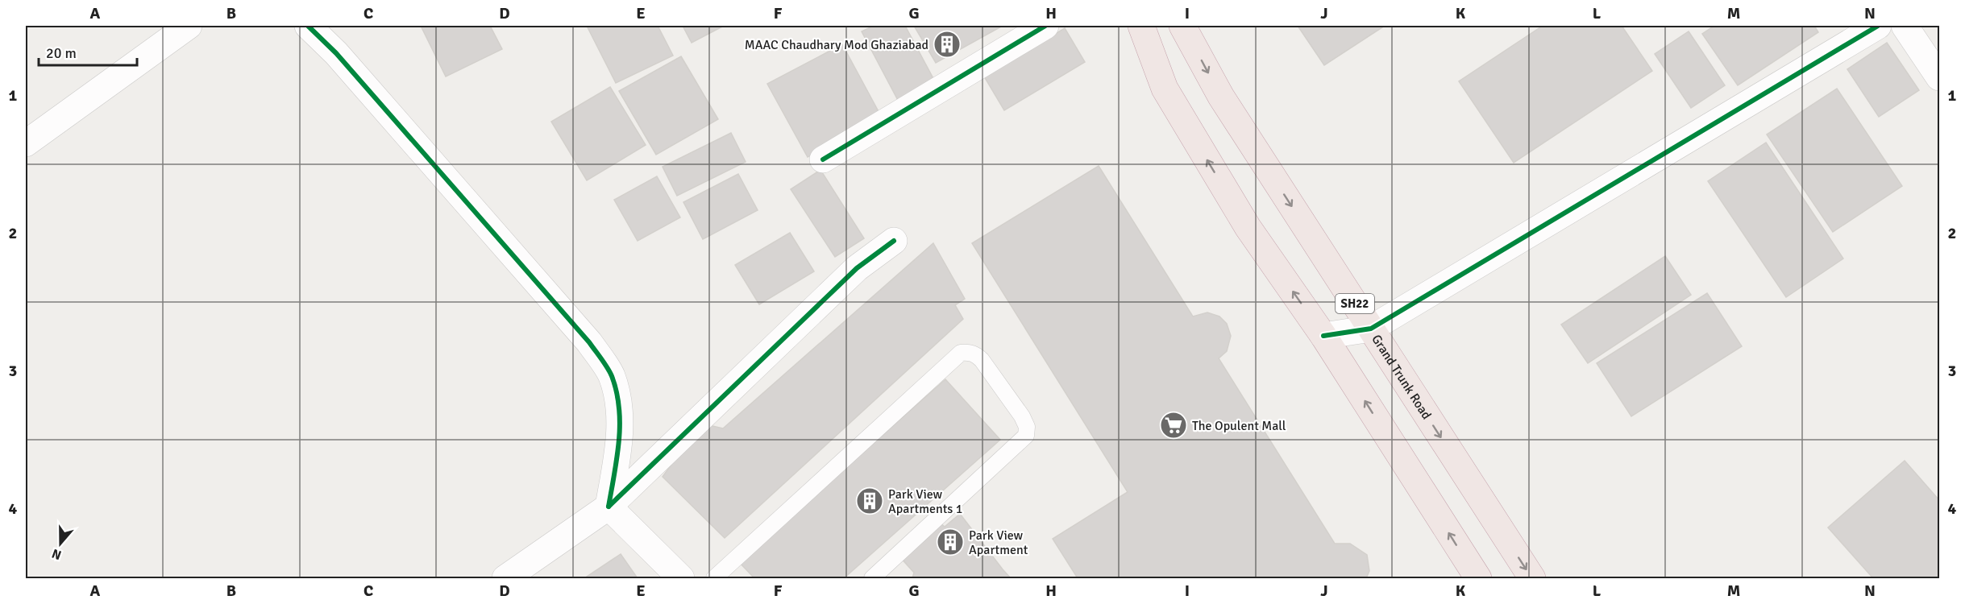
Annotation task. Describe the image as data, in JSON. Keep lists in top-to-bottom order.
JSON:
{
  "streets": {
    "highway": ["SH22", "Grand Trunk Road"]
  },
  "places": {
    "building": ["MAAC Chaudhary Mod Ghaziabad", "Park View Apartments 1", "Park View Apartment"],
    "supermarket": ["The Opulent Mall"]
  },
  "scale_bar": "20 m",
  "north": "bottom",
  "grid": {
    "columns": [
      "A",
      "B",
      "C",
      "D",
      "E",
      "F",
      "G",
      "H",
      "I",
      "J",
      "K",
      "L",
      "M",
      "N"
    ],
    "rows": [
      "1",
      "2",
      "3",
      "4"
    ]
  }
}
